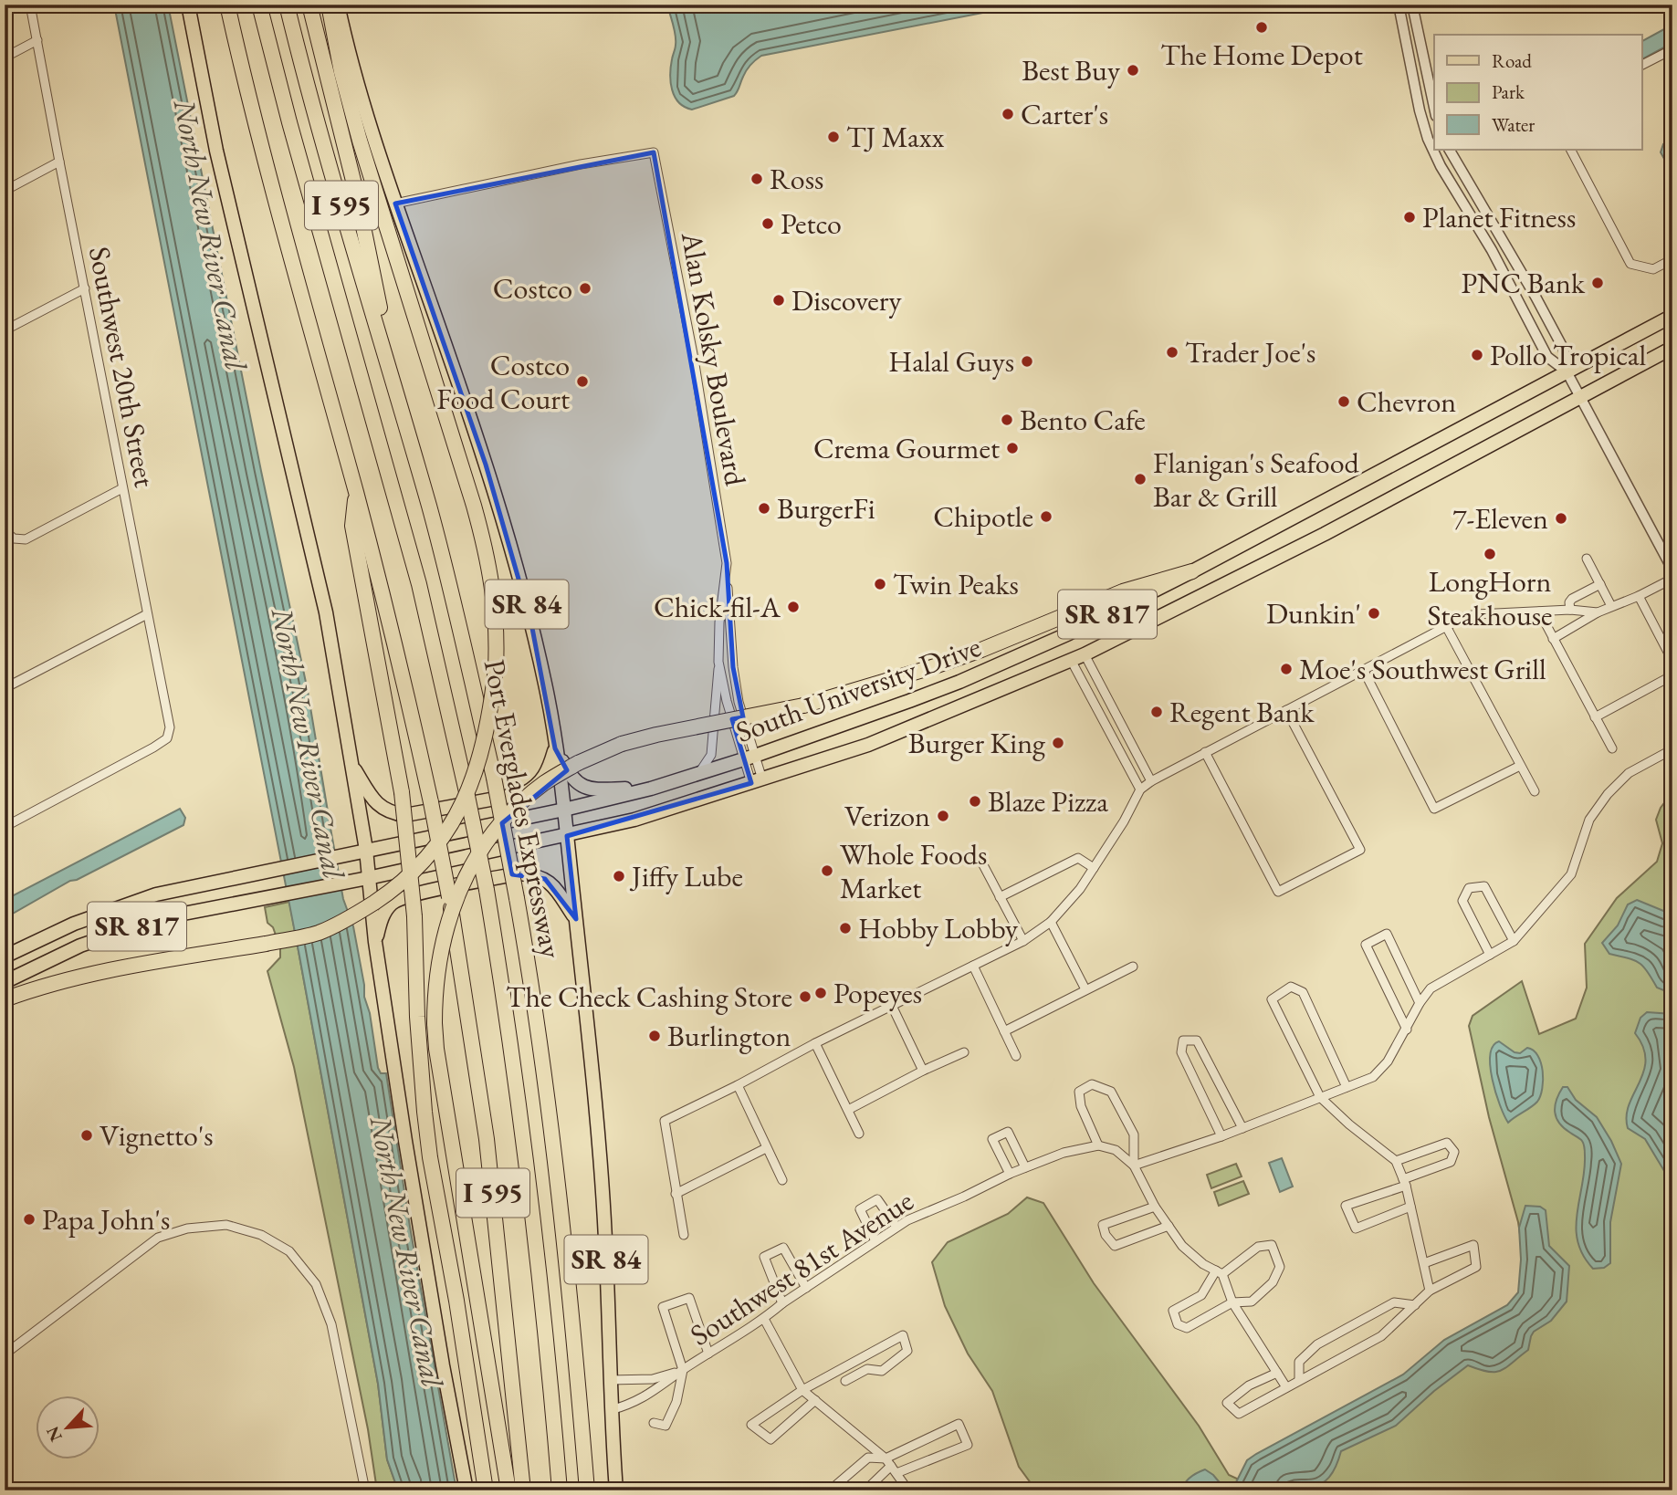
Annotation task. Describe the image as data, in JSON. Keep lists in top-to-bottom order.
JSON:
{
  "streets": {
    "highway": ["I 595", "Port Everglades Expressway"],
    "main road": ["SR 84", "SR 817", "South University Drive"],
    "street": ["Alan Kolsky Boulevard", "Southwest 20th Street", "Southwest 81st Avenue"]
  },
  "crossings": [
    ["Alan Kolsky Boulevard", "SR 84"],
    ["Alan Kolsky Boulevard", "South University Drive"],
    ["SR 84", "South University Drive"],
    ["SR 84", "Southwest 81st Avenue"]
  ],
  "water": ["North New River Canal"],
  "places": [
    "The Home Depot",
    "Best Buy",
    "Carter's",
    "TJ Maxx",
    "Ross",
    "Planet Fitness",
    "Petco",
    "PNC Bank",
    "Costco",
    "Discovery",
    "Trader Joe's",
    "Pollo Tropical",
    "Halal Guys",
    "Costco Food Court",
    "Chevron",
    "Bento Cafe",
    "Crema Gourmet",
    "Flanigan's Seafood Bar & Grill",
    "BurgerFi",
    "Chipotle",
    "7-Eleven",
    "LongHorn Steakhouse",
    "Twin Peaks",
    "Chick-fil-A",
    "Dunkin'",
    "Moe's Southwest Grill",
    "Regent Bank",
    "Burger King",
    "Blaze Pizza",
    "Verizon",
    "Whole Foods Market",
    "Jiffy Lube",
    "Hobby Lobby",
    "Popeyes",
    "The Check Cashing Store",
    "Burlington",
    "Vignetto's",
    "Papa John's"
  ],
  "legend": ["Road", "Park", "Water"],
  "north": "bottom left"
}
